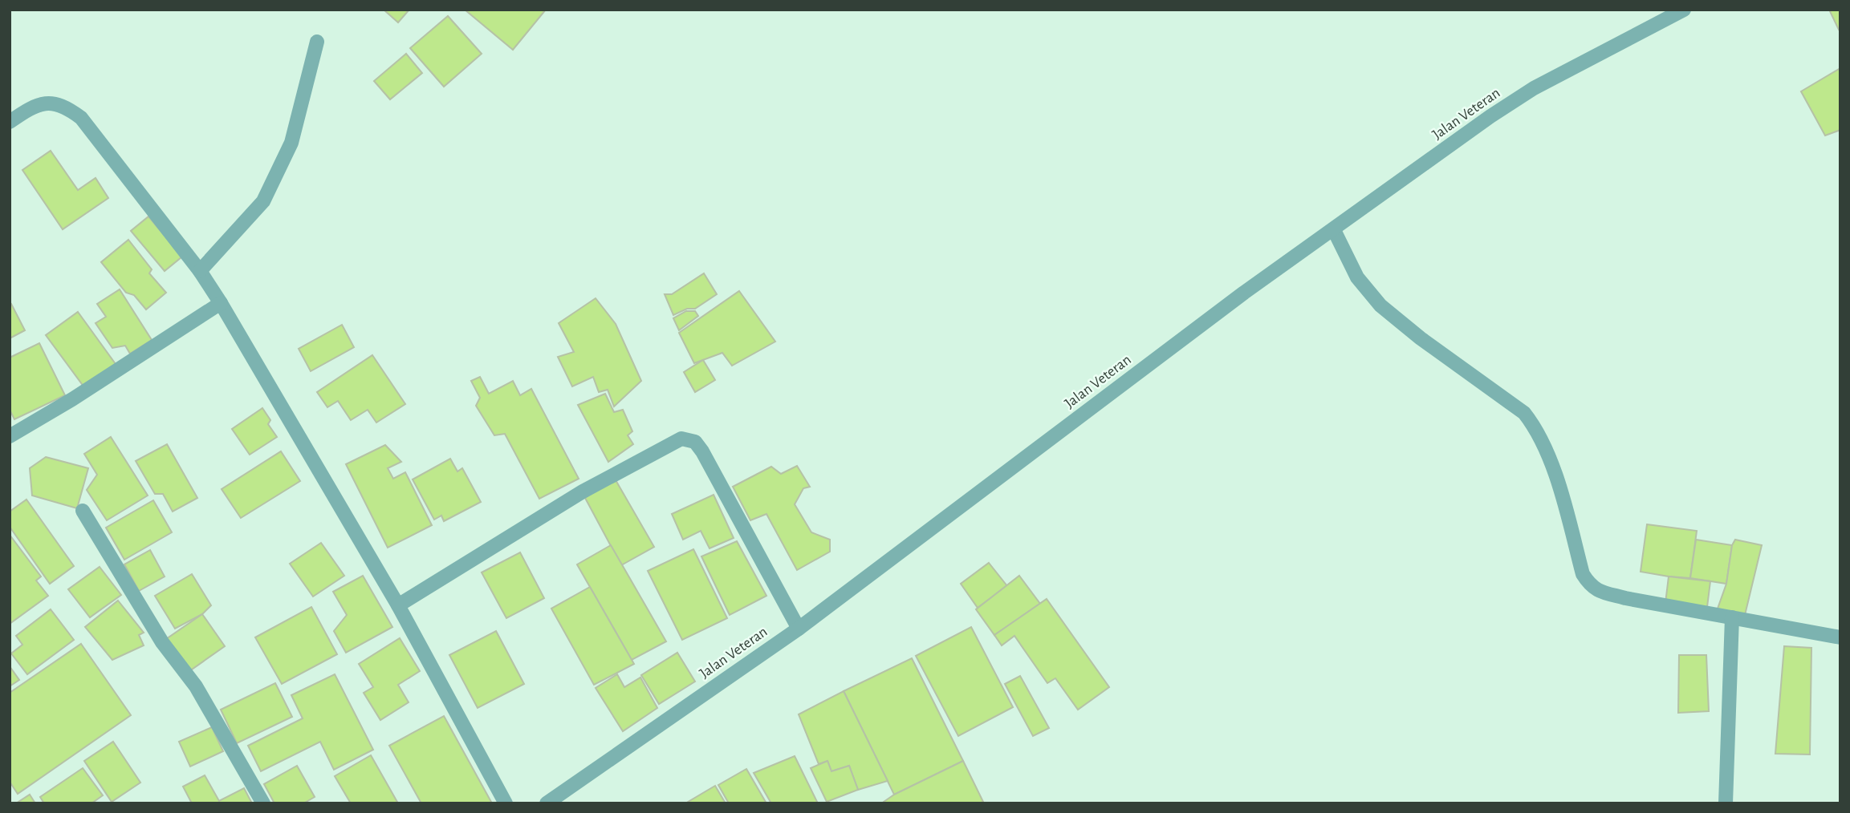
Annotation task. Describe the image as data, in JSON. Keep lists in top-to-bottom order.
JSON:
{
  "streets": {
    "street": ["Jalan Veteran"]
  }
}
